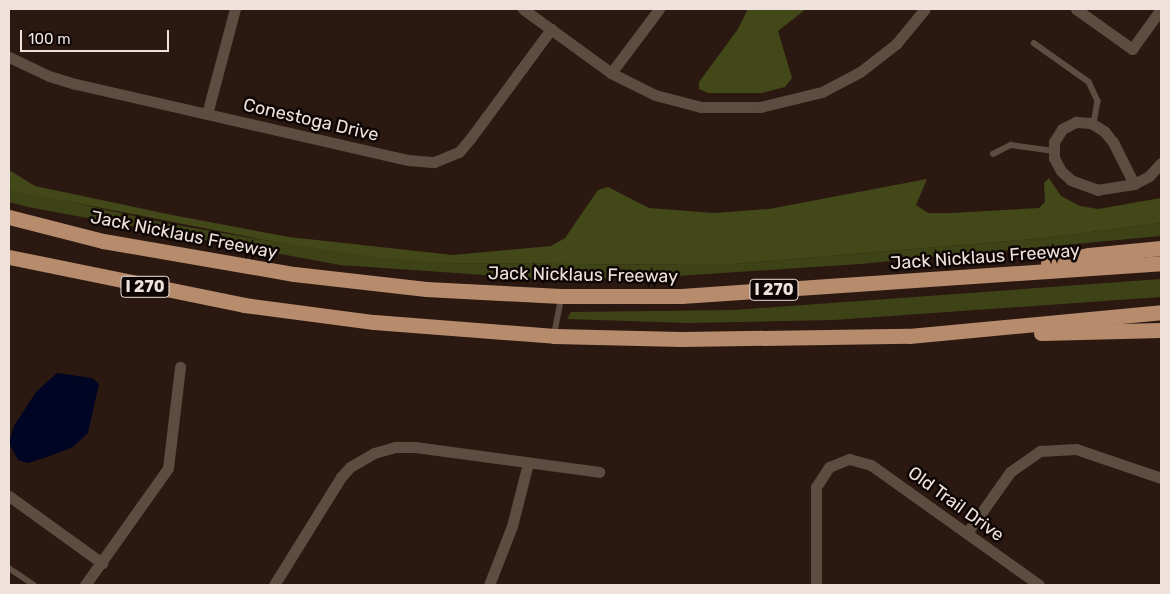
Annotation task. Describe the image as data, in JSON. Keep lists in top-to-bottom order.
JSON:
{
  "streets": {
    "highway": ["Jack Nicklaus Freeway", "I 270"],
    "street": ["Conestoga Drive", "Old Trail Drive"]
  },
  "scale_bar": "100 m"
}
